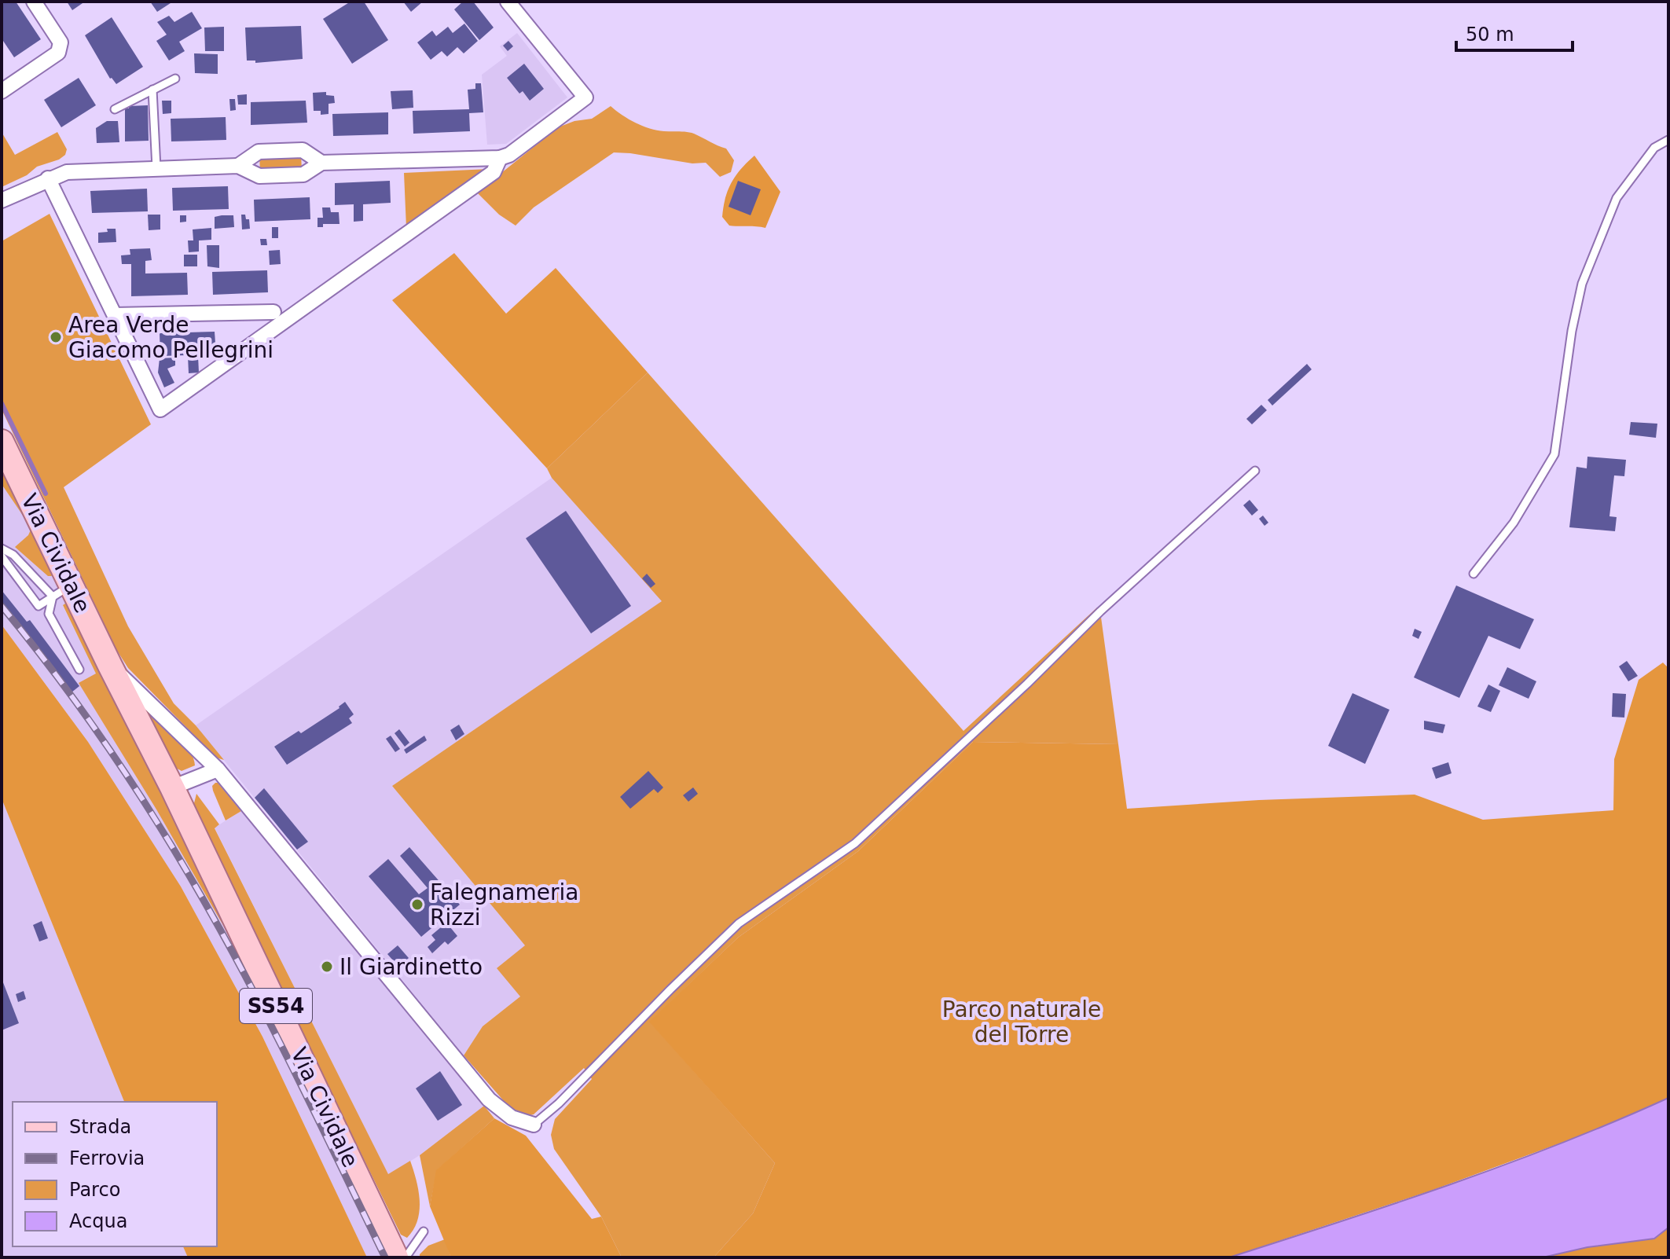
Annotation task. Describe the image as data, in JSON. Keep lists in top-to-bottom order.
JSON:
{
  "streets": {
    "main road": ["Via Cividale", "SS54"]
  },
  "parks": ["Parco naturale del Torre"],
  "places": ["Area Verde Giacomo Pellegrini", "Falegnameria Rizzi", "Il Giardinetto"],
  "legend": [
    "Strada",
    "Ferrovia",
    "Parco",
    "Acqua"
  ],
  "scale_bar": "50 m"
}
